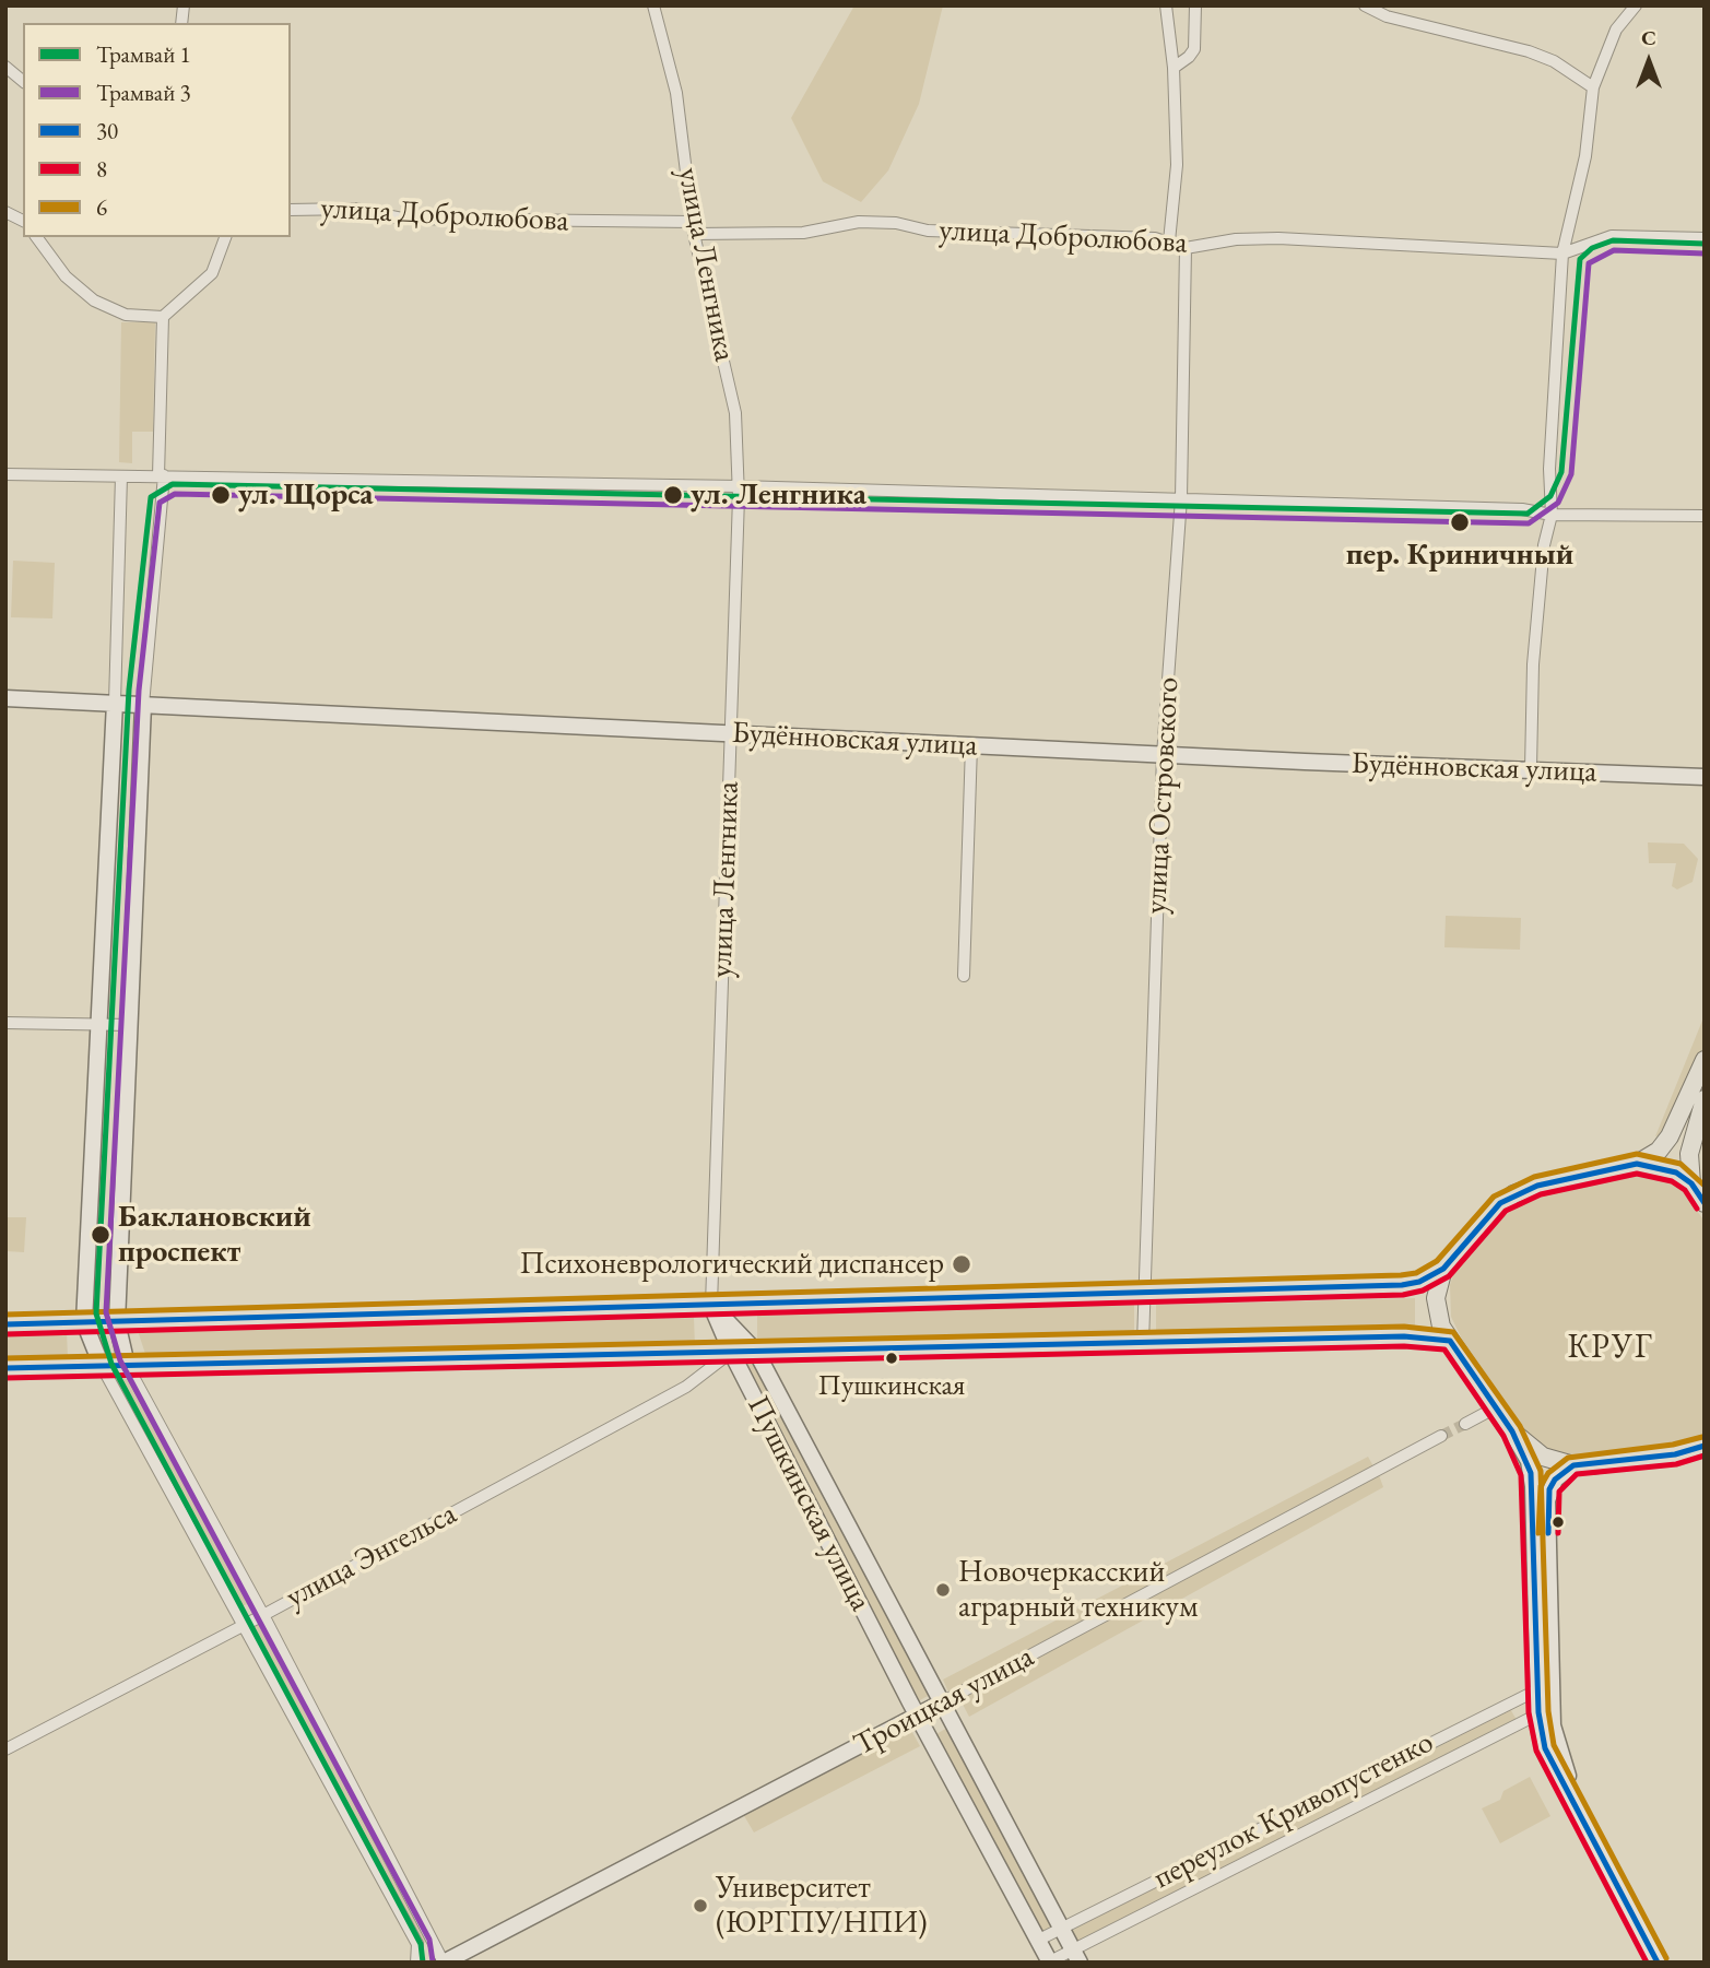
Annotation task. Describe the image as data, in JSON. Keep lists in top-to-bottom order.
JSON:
{
  "streets": {
    "street": [
      "улица Добролюбова",
      "улица Ленгника",
      "Будённовская улица",
      "улица Островского",
      "Пушкинская улица",
      "улица Энгельса",
      "Троицкая улица",
      "переулок Кривопустенко"
    ]
  },
  "crossings": [
    ["улица Добролюбова", "улица Ленгника"],
    ["улица Добролюбова", "улица Островского"],
    ["улица Ленгника", "Будённовская улица"],
    ["улица Ленгника", "Пушкинская улица"],
    ["Будённовская улица", "улица Островского"],
    ["Пушкинская улица", "улица Энгельса"],
    ["Пушкинская улица", "Троицкая улица"],
    ["Пушкинская улица", "переулок Кривопустенко"]
  ],
  "districts": ["КРУГ"],
  "places": [
    "ул. Щорса",
    "ул. Ленгника",
    "пер. Криничный",
    "Баклановский проспект",
    "Психоневрологический диспансер",
    "Пушкинская",
    "Новочеркасский аграрный техникум",
    "Университет (ЮРГПУ/НПИ)"
  ],
  "lines": [
    "tram line 1",
    "tram line 3",
    "transit line 6",
    "transit line 30",
    "transit line 8"
  ],
  "legend": [
    "Трамвай 1",
    "Трамвай 3",
    "30",
    "8",
    "6"
  ],
  "north": "top"
}
